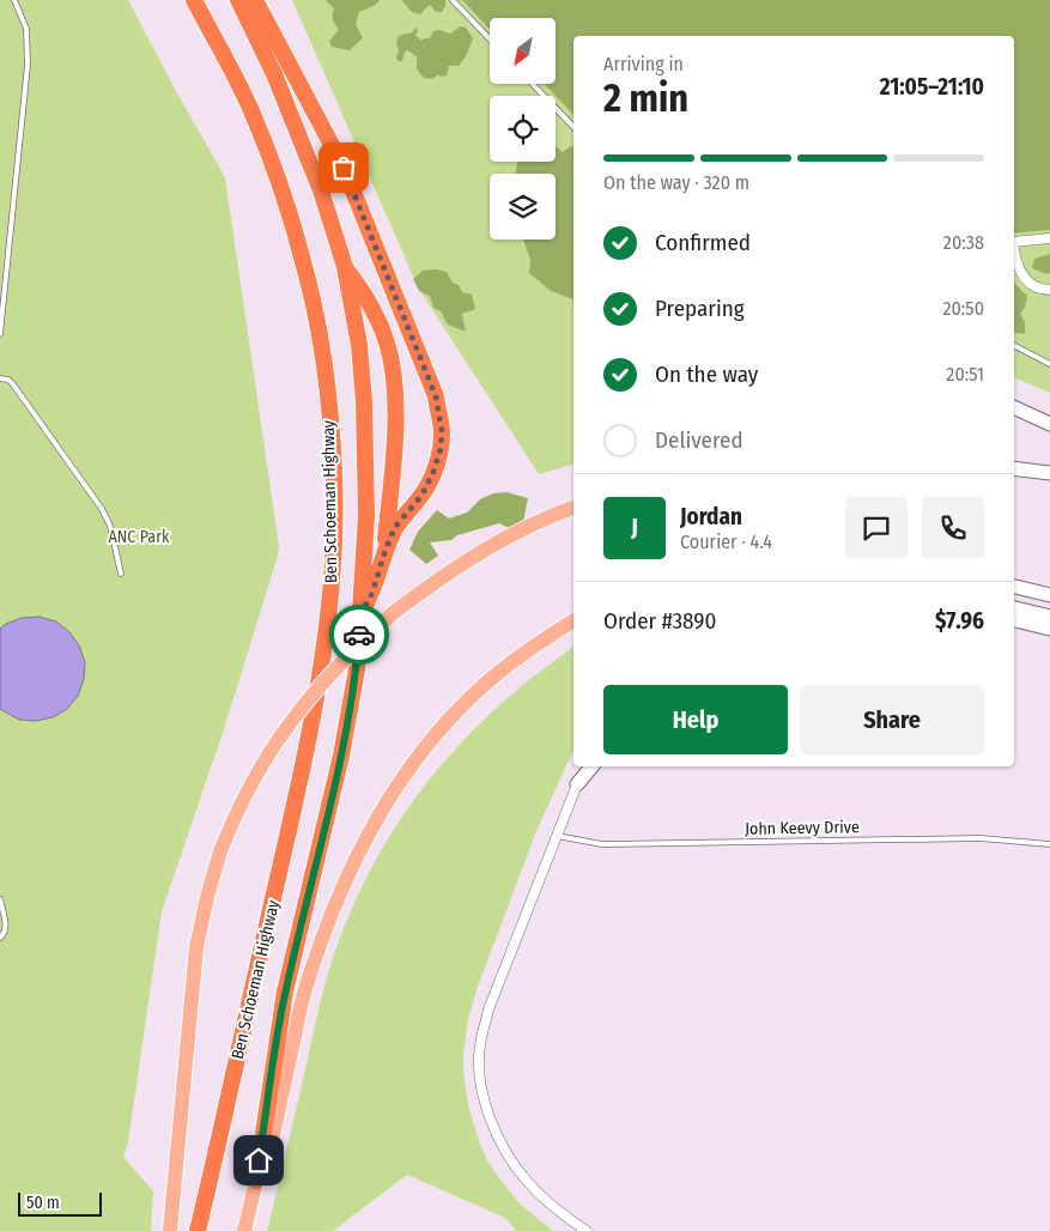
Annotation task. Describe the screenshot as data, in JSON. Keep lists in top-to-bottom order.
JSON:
{
  "streets": {
    "highway": ["Ben Schoeman Highway"],
    "lane": ["John Keevy Drive"]
  },
  "parks": ["ANC Park"],
  "scale_bar": "50 m",
  "north": "bottom left",
  "page": {
    "heading": ["2 min", "Arriving in", "21:05–21:10"],
    "panel": [
      "Jordan",
      "Courier · 4.4",
      "Order #3890",
      "$7.96"
    ],
    "bar": "On the way · 320 m",
    "list": [
      ["Confirmed", "20:38"],
      ["Preparing", "20:50"],
      ["On the way", "20:51"],
      "Delivered"
    ],
    "round": "J",
    "buttons": ["Help", "Share"],
    "scale": "50 m"
  }
}
